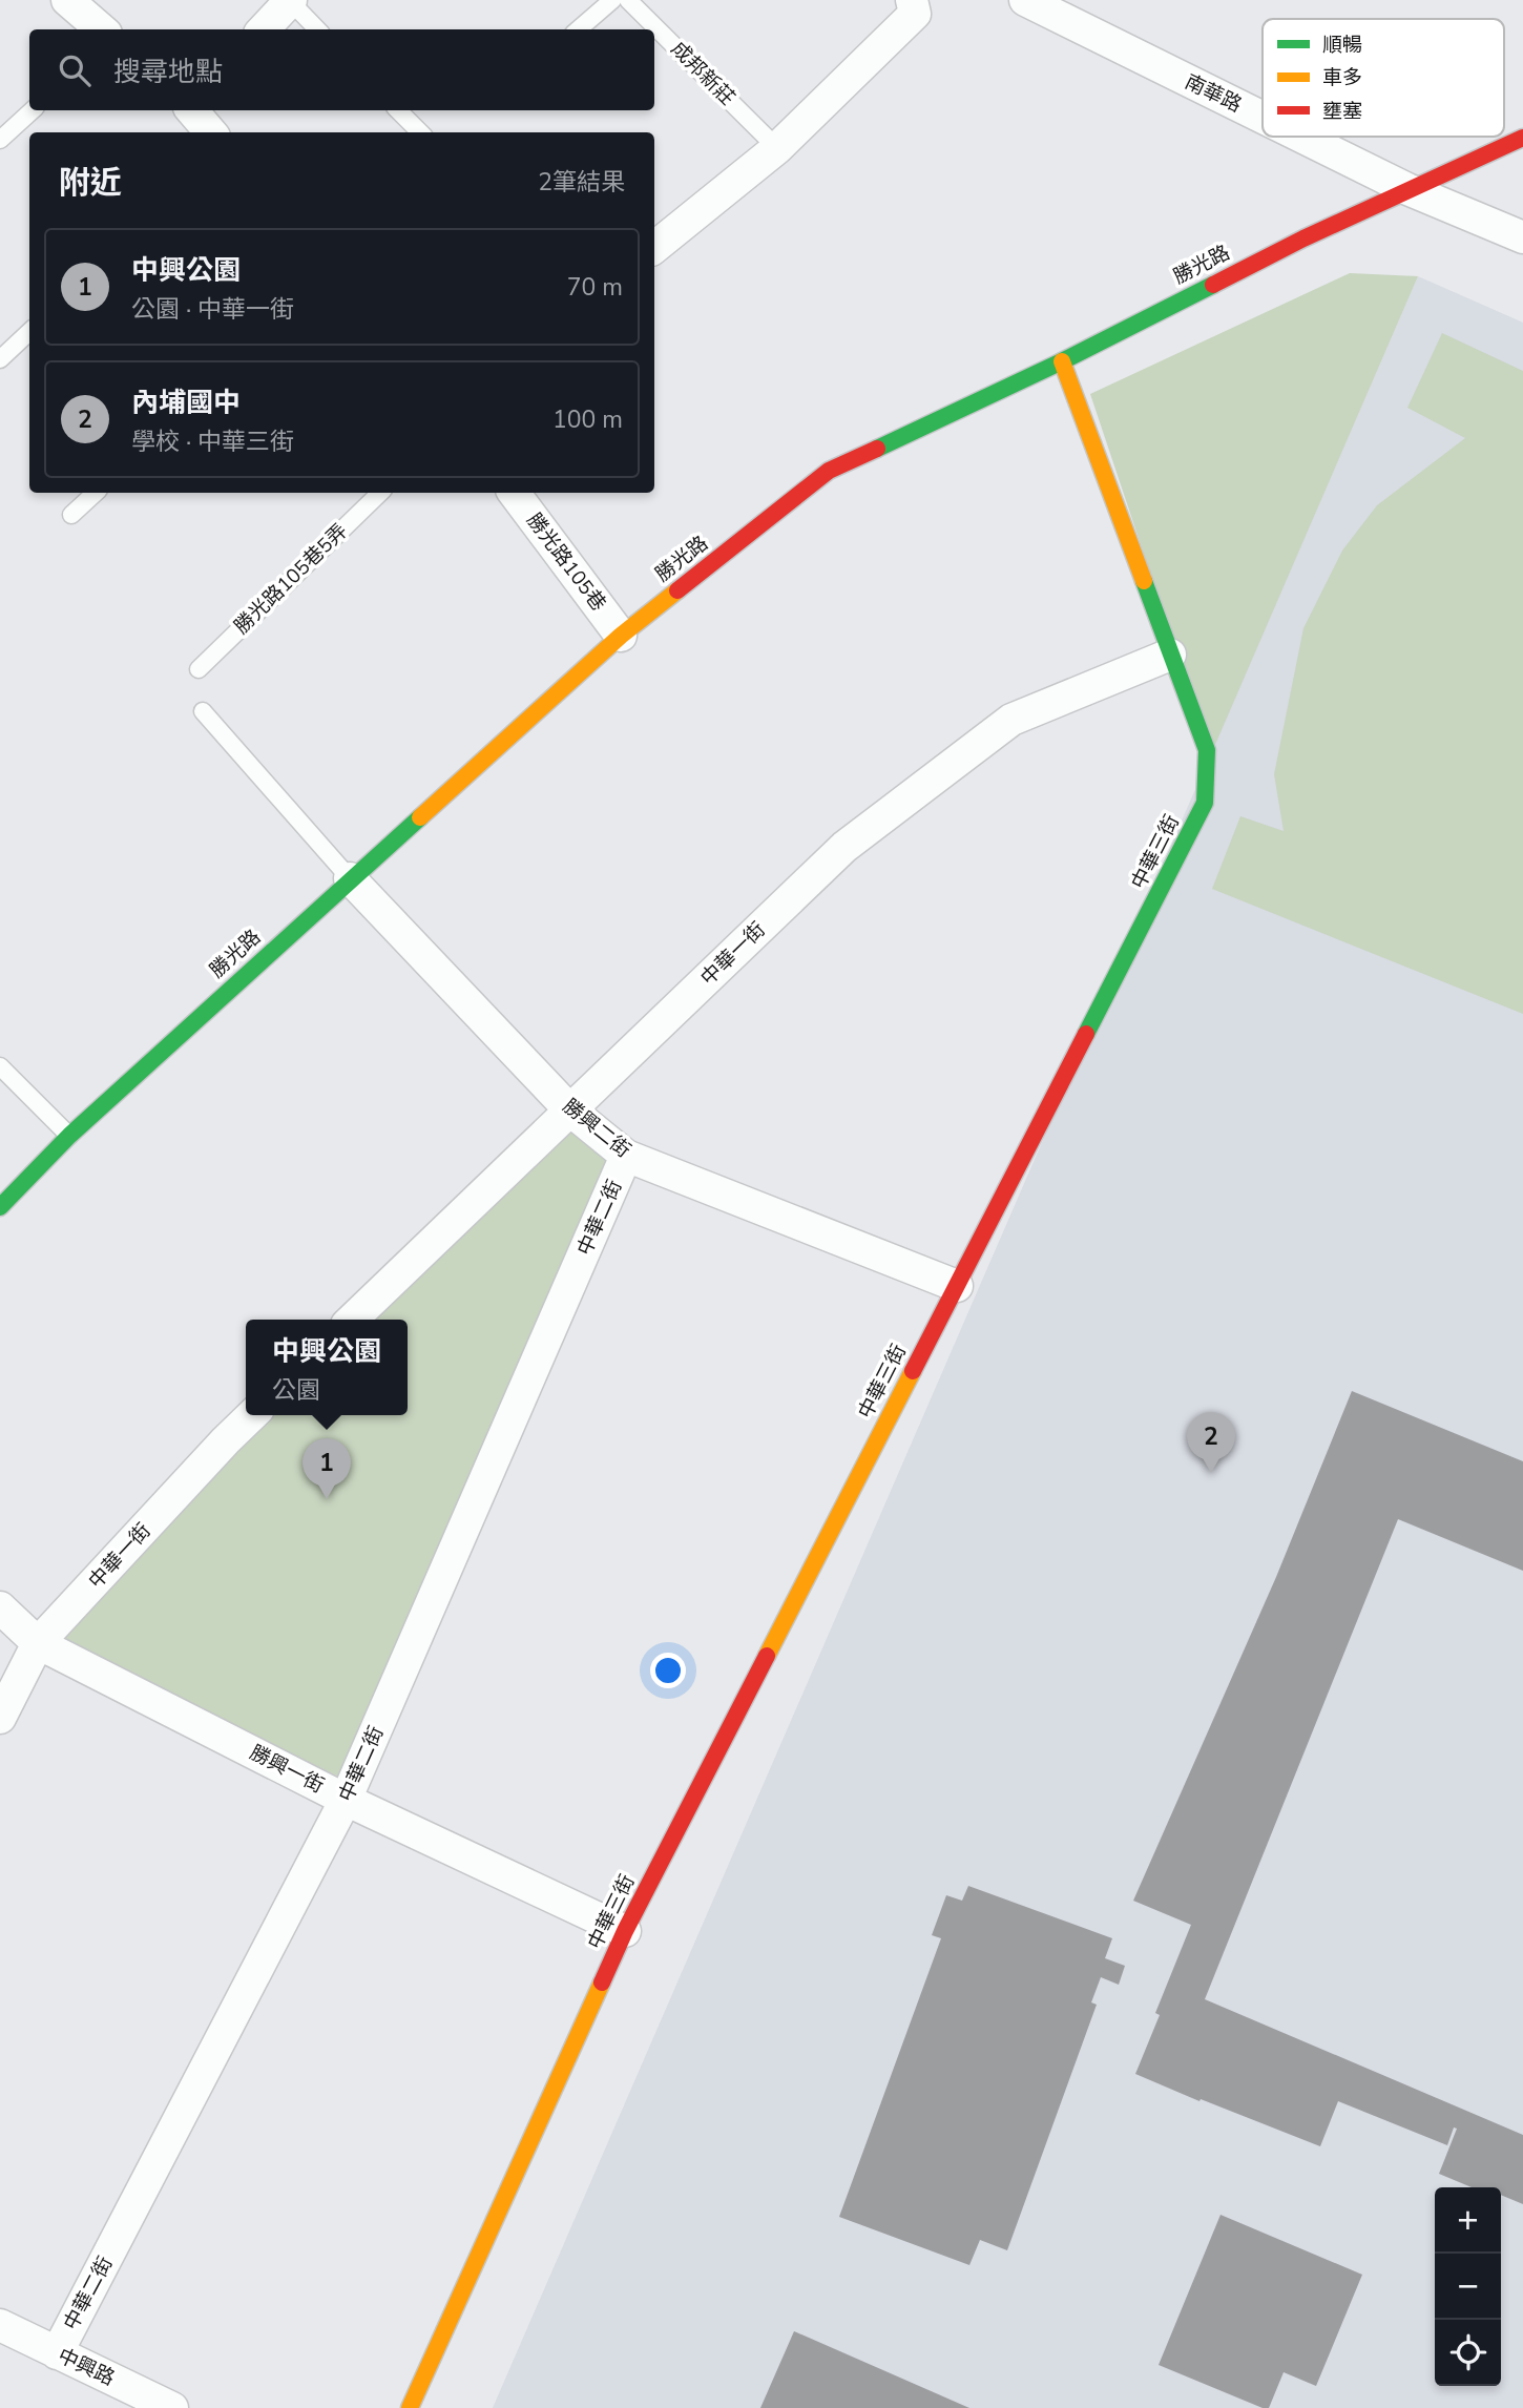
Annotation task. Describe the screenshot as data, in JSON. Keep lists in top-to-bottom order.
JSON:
{
  "streets": {
    "street": [
      "南華路",
      "勝光路",
      "勝光路105巷",
      "中華三街",
      "中華一街",
      "勝興二街",
      "中華二街",
      "勝興一街",
      "中興路"
    ],
    "lane": ["成邦新莊", "勝光路105巷5弄"]
  },
  "crossings": [
    ["南華路", "勝光路"],
    ["勝光路", "勝光路105巷"],
    ["勝光路", "中華三街"],
    ["勝光路", "勝興二街"],
    ["中華三街", "中華一街"],
    ["中華三街", "勝興二街"],
    ["中華三街", "勝興一街"],
    ["中華一街", "勝興二街"],
    ["中華一街", "勝興一街"],
    ["勝興二街", "中華二街"],
    ["中華二街", "勝興一街"],
    ["中華二街", "中興路"]
  ],
  "legend": ["順暢", "車多", "壅塞"],
  "page": {
    "search": "搜尋地點",
    "heading": ["附近", "2筆結果"],
    "list": [
      {
        "mark": "1",
        "name": "中興公園",
        "note": "公園 · 中華一街",
        "value": "70 m"
      },
      {
        "mark": "2",
        "name": "內埔國中",
        "note": "學校 · 中華三街",
        "value": "100 m"
      }
    ],
    "popup": ["中興公園", "公園"],
    "pins": ["2", "1"],
    "map_buttons": ["+", "−"]
  }
}
